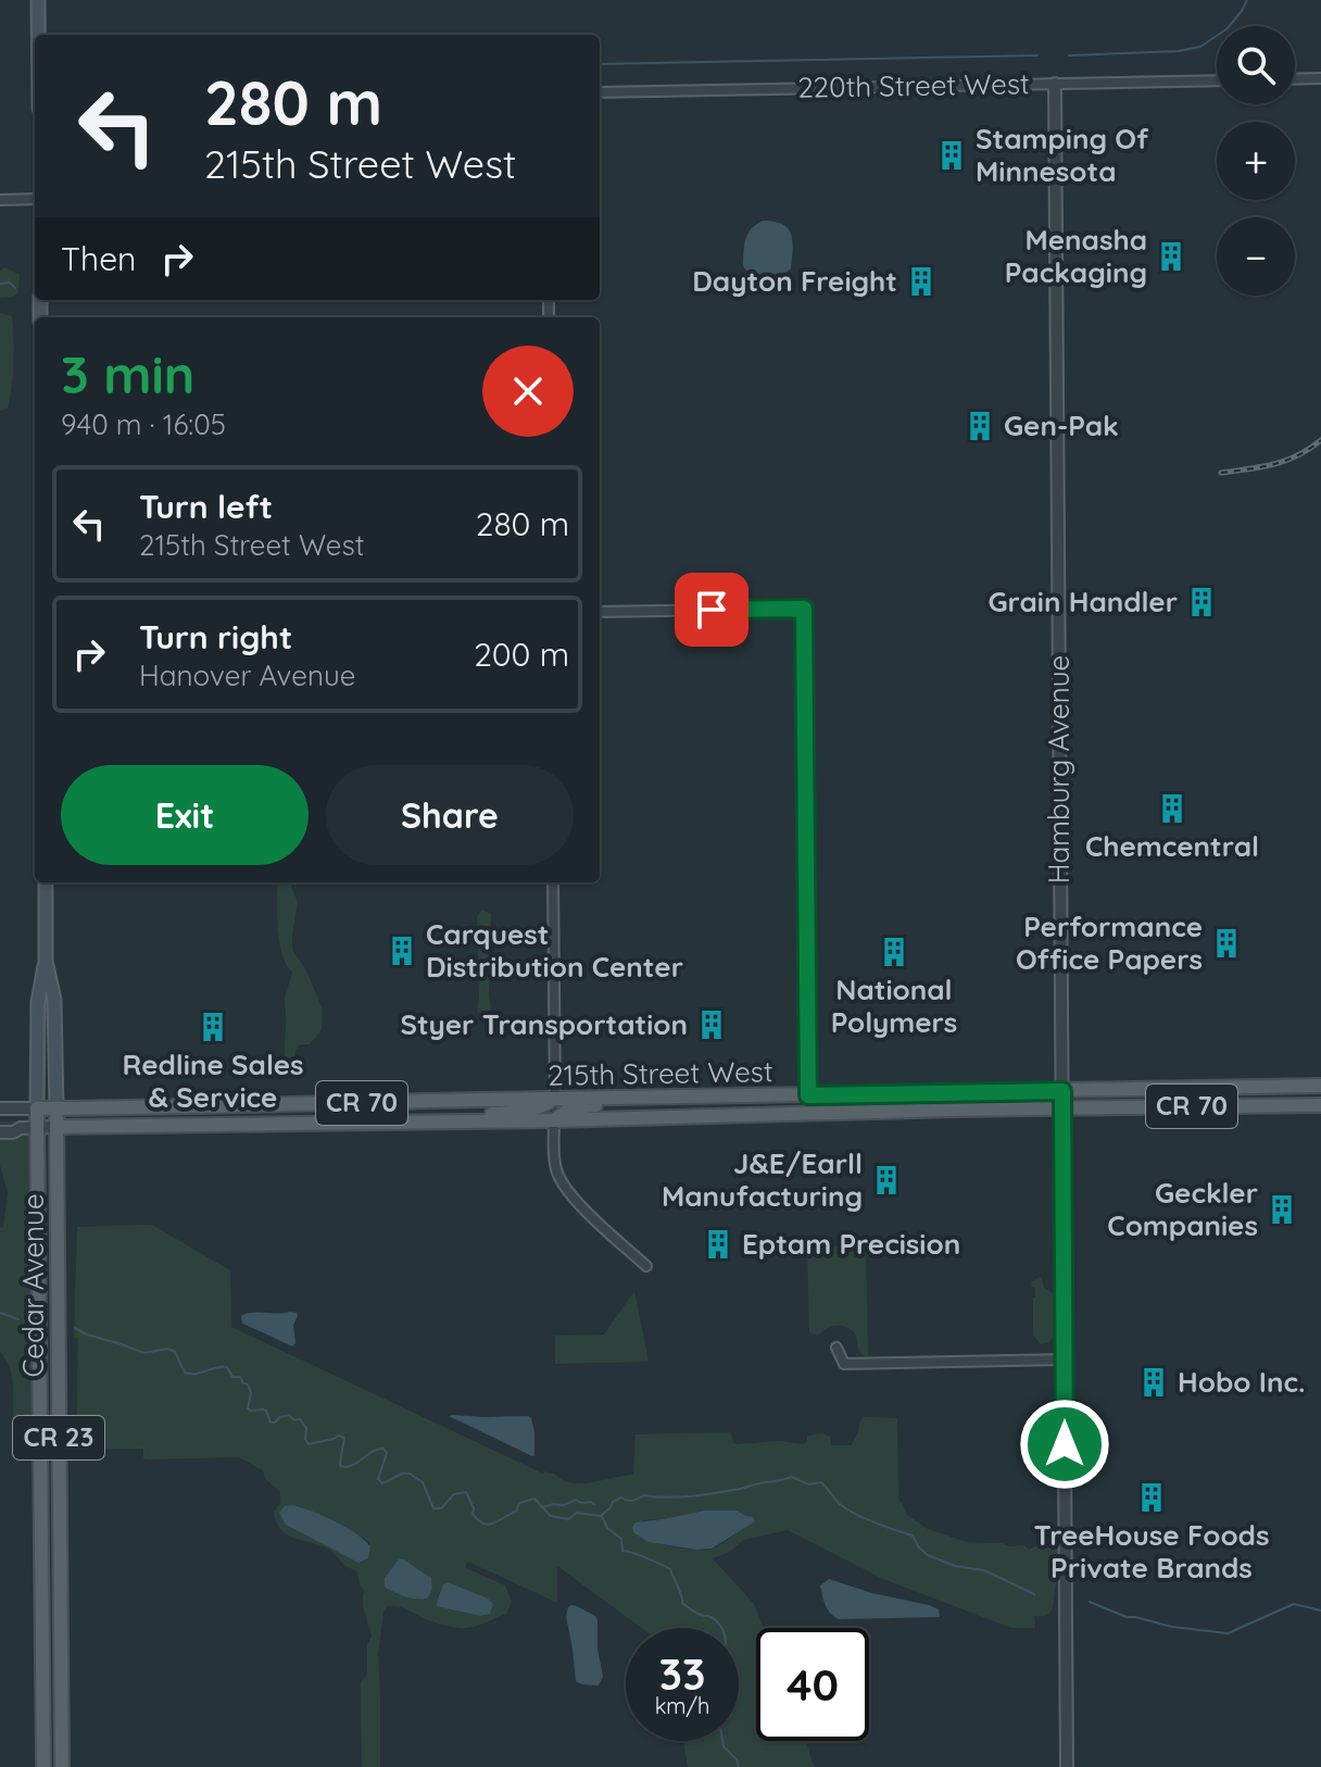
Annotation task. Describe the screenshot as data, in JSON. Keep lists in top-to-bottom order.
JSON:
{
  "streets": {
    "main road": [
      "215th Street West",
      "CR 70",
      "Cedar Avenue",
      "CR 23"
    ],
    "street": ["220th Street West", "Hamburg Avenue"]
  },
  "crossings": [
    ["220th Street West", "Hamburg Avenue"],
    ["Hamburg Avenue", "215th Street West"],
    ["215th Street West", "Cedar Avenue"]
  ],
  "places": {
    "building": [
      "Stamping Of Minnesota",
      "Menasha Packaging",
      "Dayton Freight",
      "Gen-Pak",
      "Grain Handler",
      "Chemcentral",
      "Performance Office Papers",
      "Carquest Distribution Center",
      "National Polymers",
      "Styer Transportation",
      "Redline Sales & Service",
      "J&E/Earll Manufacturing",
      "Geckler Companies",
      "Eptam Precision",
      "Hobo Inc.",
      "TreeHouse Foods Private Brands"
    ]
  },
  "page": {
    "map_buttons": ["+", "−"],
    "turn": ["280 m", "215th Street West"],
    "then": "Then",
    "heading": ["3 min", "940 m · 16:05"],
    "list": [
      {
        "name": "Turn left",
        "note": "215th Street West",
        "value": "280 m"
      },
      {
        "name": "Turn right",
        "note": "Hanover Avenue",
        "value": "200 m"
      }
    ],
    "buttons": ["Exit", "Share"],
    "speed": "33 km/h",
    "limit": "40"
  }
}
